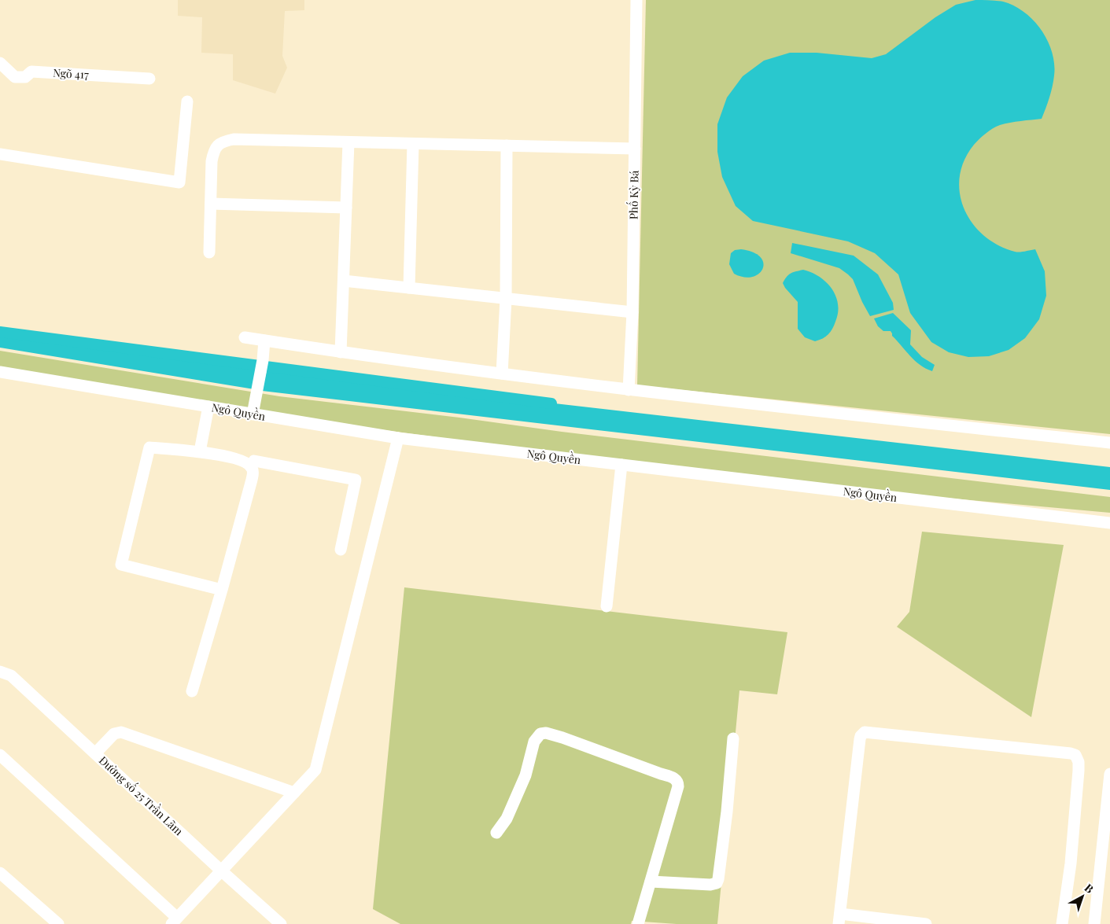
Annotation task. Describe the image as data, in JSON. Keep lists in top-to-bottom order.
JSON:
{
  "streets": {
    "street": [
      "Ngõ 417",
      "Phố Kỳ Bá",
      "Ngô Quyền",
      "Đường số 25 Trần Lãm"
    ]
  },
  "north": "top right"
}
